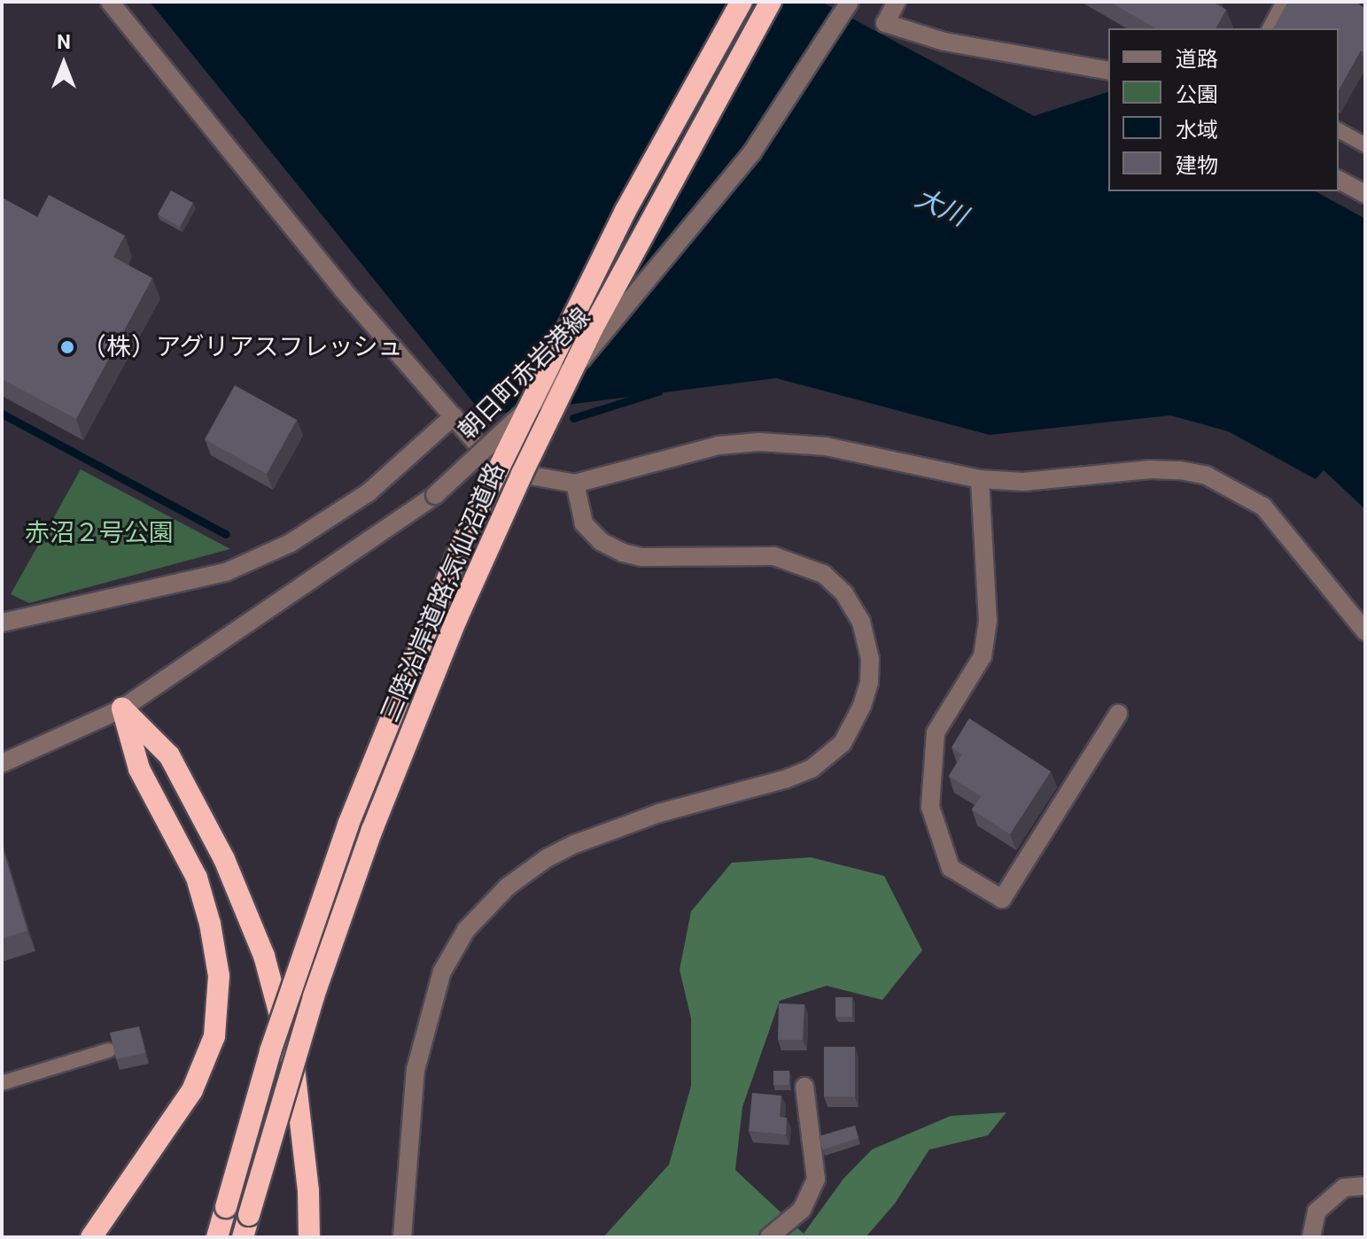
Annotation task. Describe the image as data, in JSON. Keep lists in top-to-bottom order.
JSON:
{
  "streets": {
    "highway": ["三陸沿岸道路;気仙沼道路"],
    "street": ["朝日町赤岩港線"]
  },
  "water": ["大川"],
  "parks": ["赤沼２号公園"],
  "places": ["（株）アグリアスフレッシュ"],
  "legend": [
    "道路",
    "公園",
    "水域",
    "建物"
  ],
  "north": "top"
}
